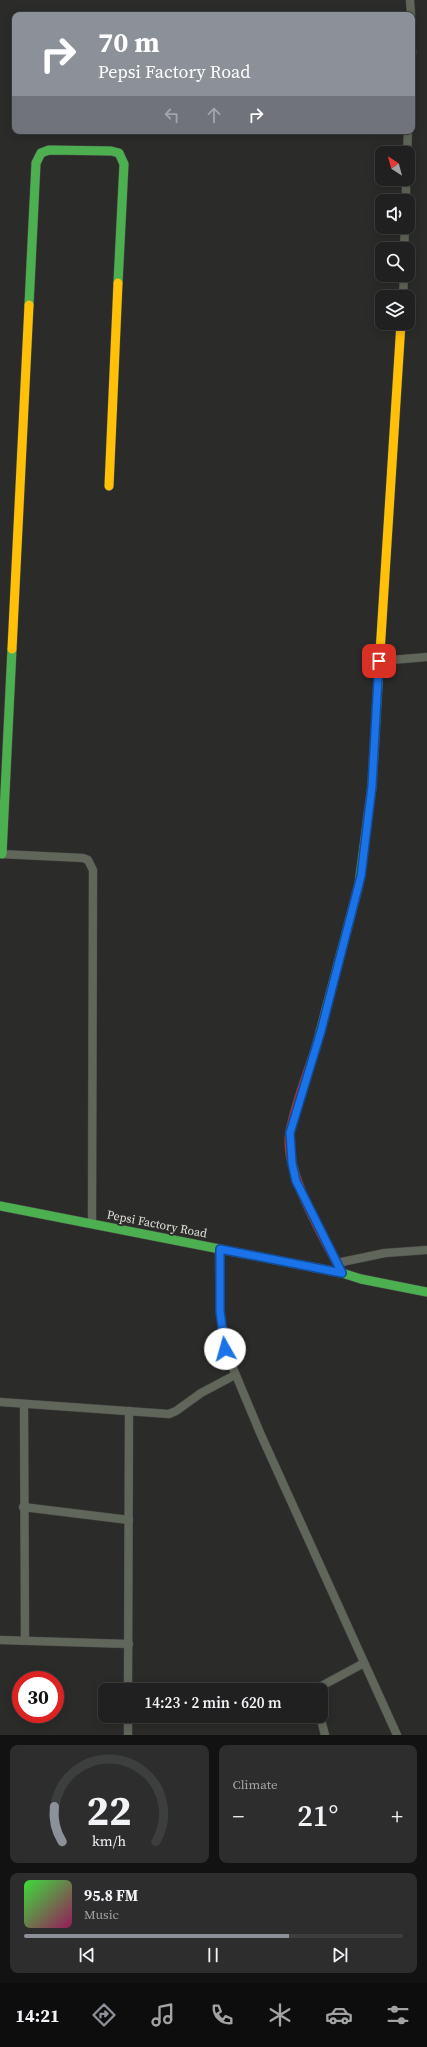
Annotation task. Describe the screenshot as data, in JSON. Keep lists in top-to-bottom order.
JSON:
{
  "streets": {
    "street": ["Pepsi Factory Road"]
  },
  "north": "top left",
  "page": {
    "turn": ["70 m", "Pepsi Factory Road"],
    "limit": "30",
    "trip": "14:23 · 2 min · 620 m",
    "tile": "Climate",
    "heat": ["−", "21°", "+"],
    "song": ["95.8 FM", "Music"],
    "tabs": "14:21",
    "gauge": ["22", "km/h"]
  }
}
